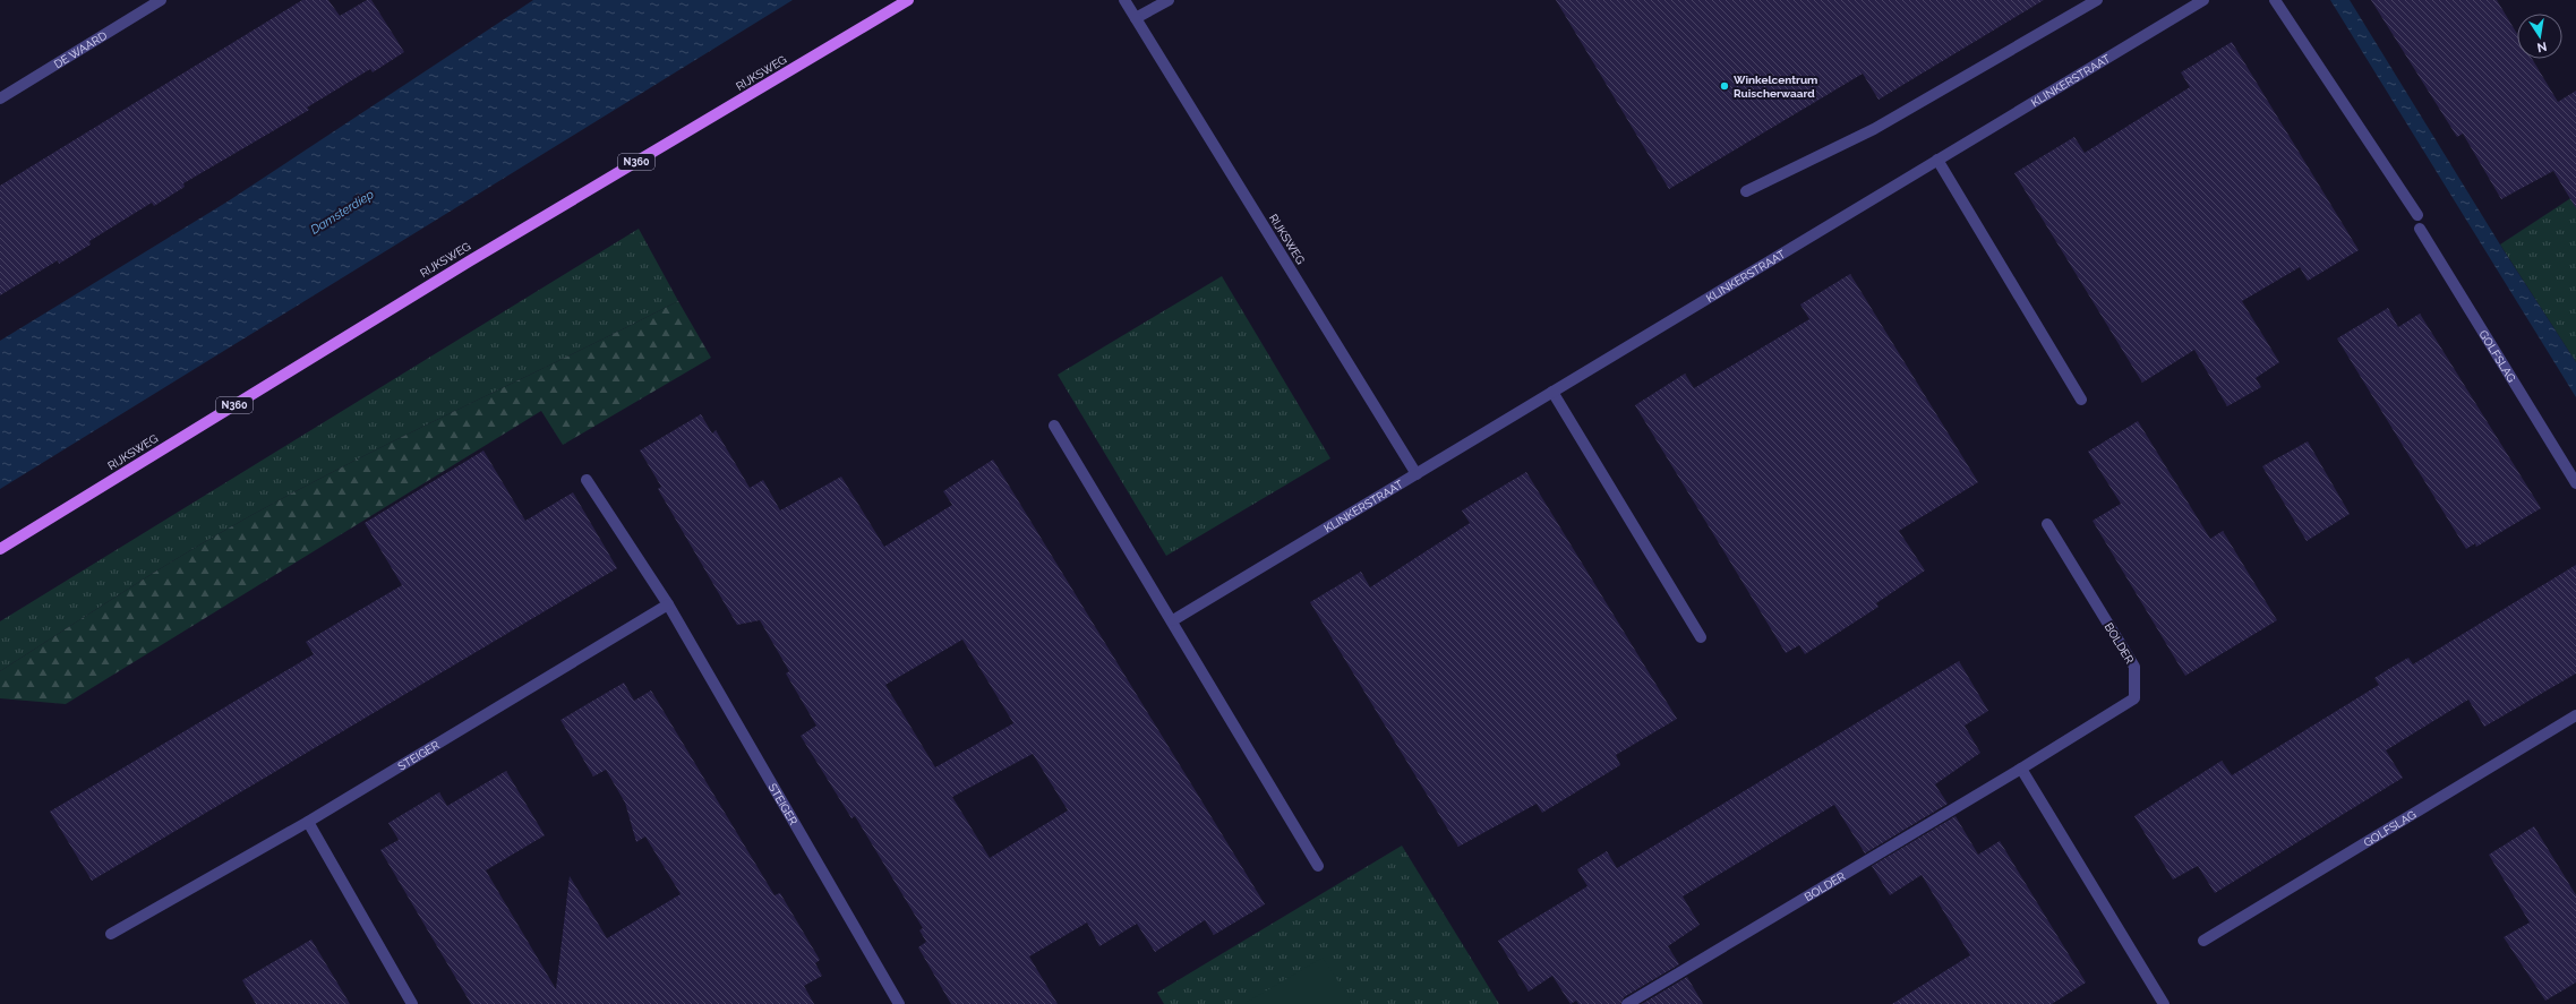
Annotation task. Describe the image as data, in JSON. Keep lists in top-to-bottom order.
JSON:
{
  "streets": {
    "main road": ["RIJKSWEG", "N360"],
    "street": [
      "DE WAARD",
      "KLINKERSTRAAT",
      "GOLFSLAG",
      "BOLDER",
      "STEIGER"
    ]
  },
  "crossings": [
    ["RIJKSWEG", "KLINKERSTRAAT"]
  ],
  "water": ["Damsterdiep"],
  "places": ["Winkelcentrum Ruischerwaard"],
  "north": "bottom"
}
